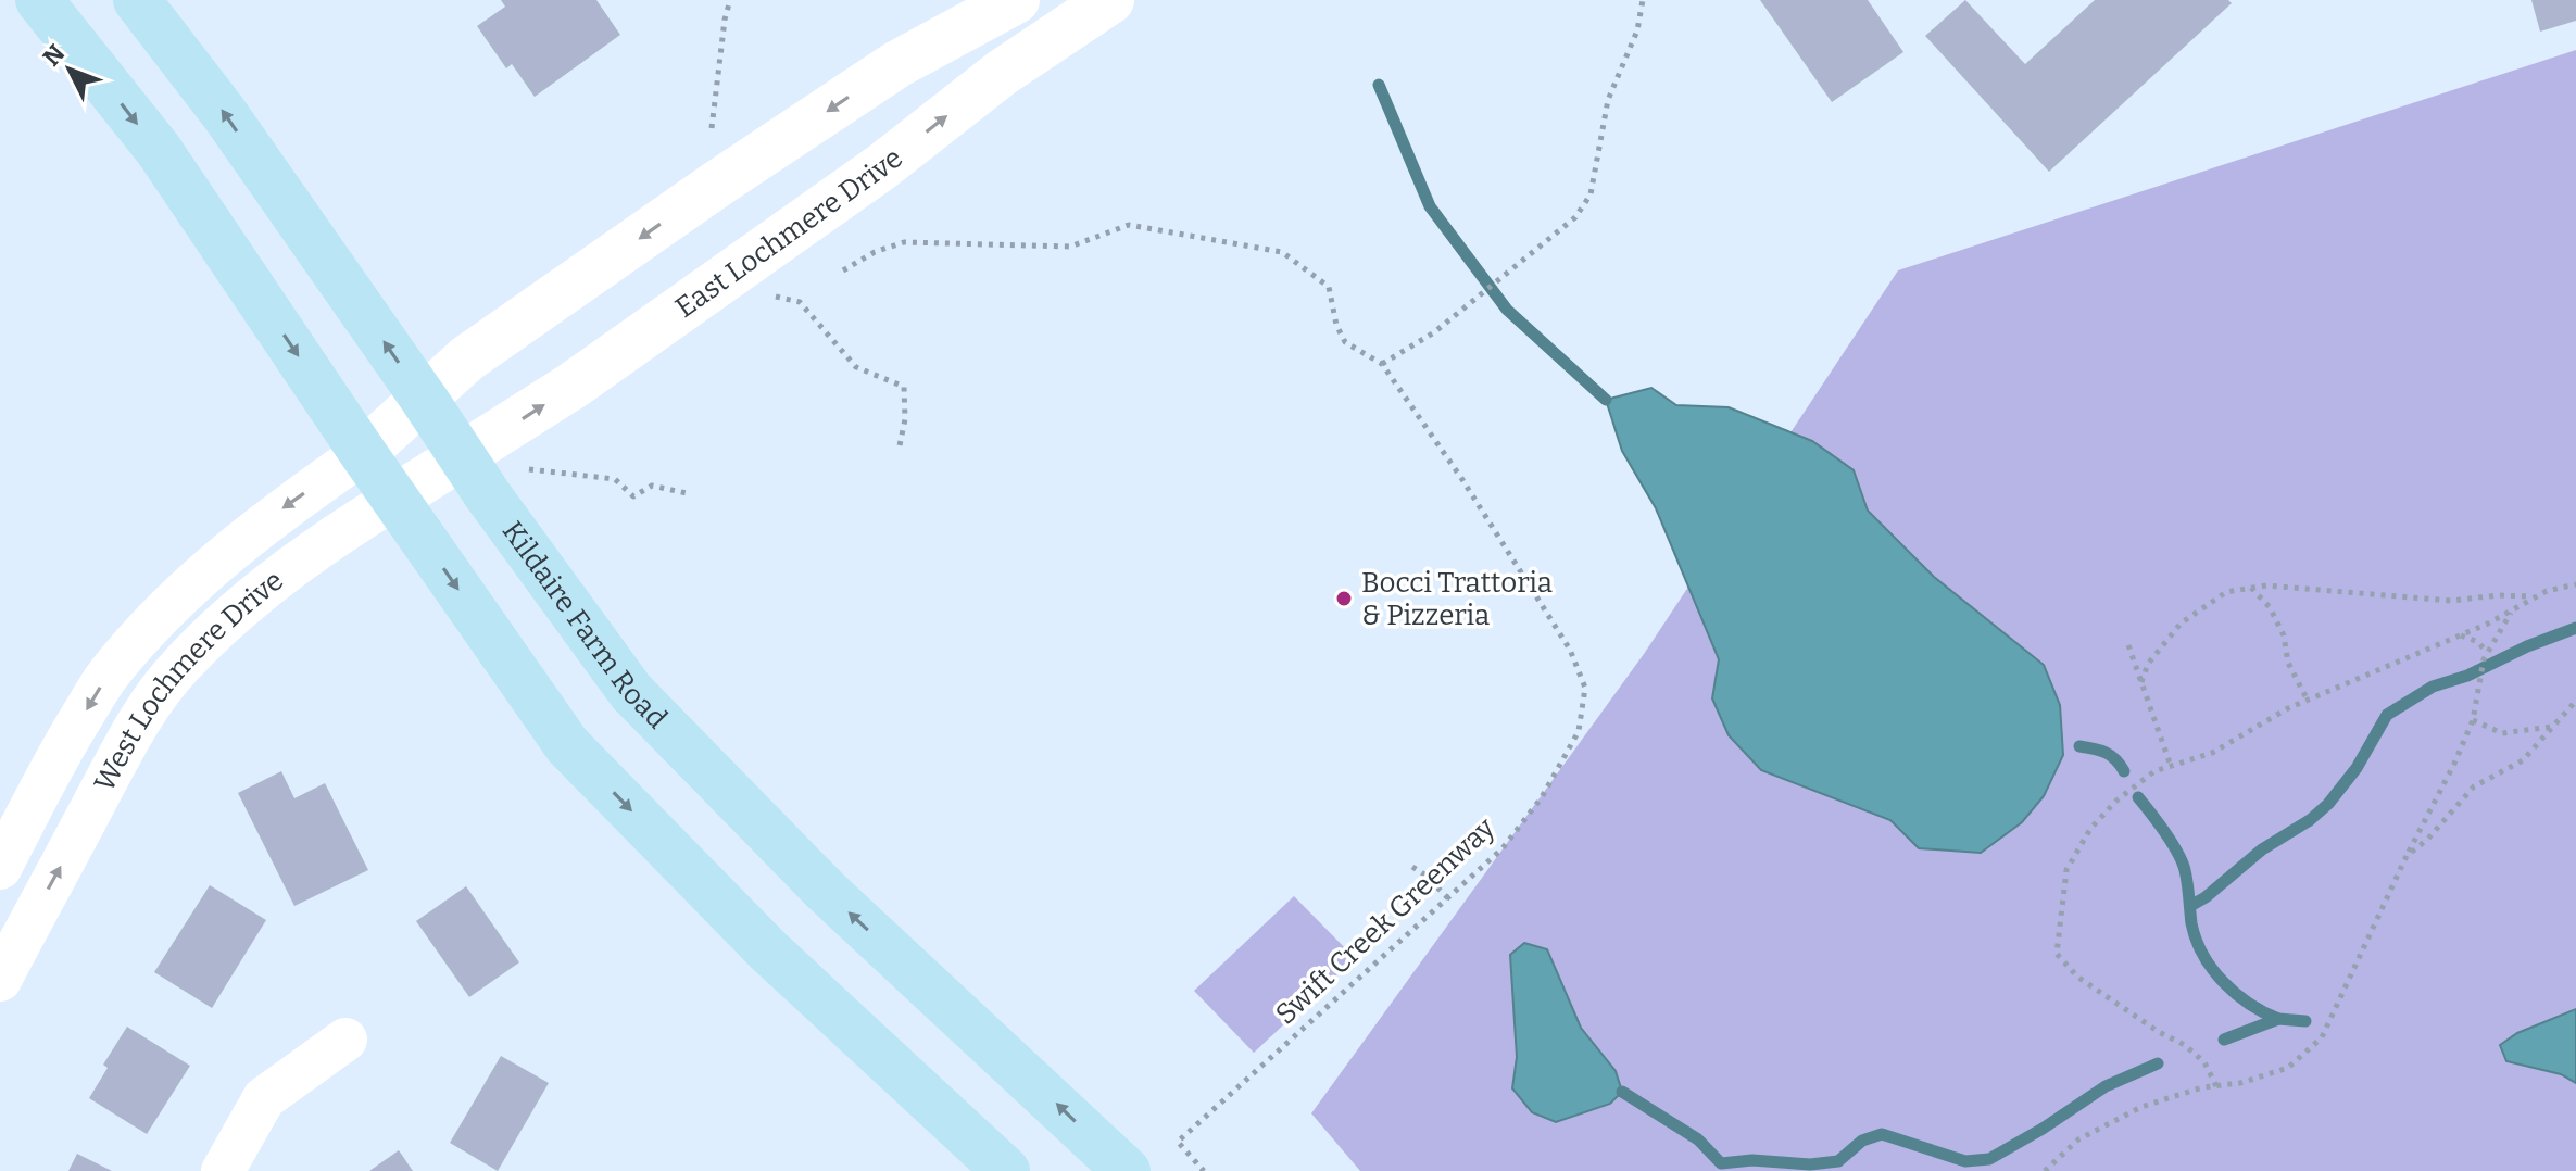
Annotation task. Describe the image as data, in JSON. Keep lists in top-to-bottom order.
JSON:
{
  "streets": {
    "main road": ["Kildaire Farm Road"],
    "street": ["East Lochmere Drive", "West Lochmere Drive"],
    "path": ["Swift Creek Greenway"]
  },
  "crossings": [
    ["East Lochmere Drive", "Kildaire Farm Road"],
    ["East Lochmere Drive", "West Lochmere Drive"],
    ["Kildaire Farm Road", "West Lochmere Drive"]
  ],
  "places": ["Bocci Trattoria & Pizzeria"],
  "north": "top left"
}
